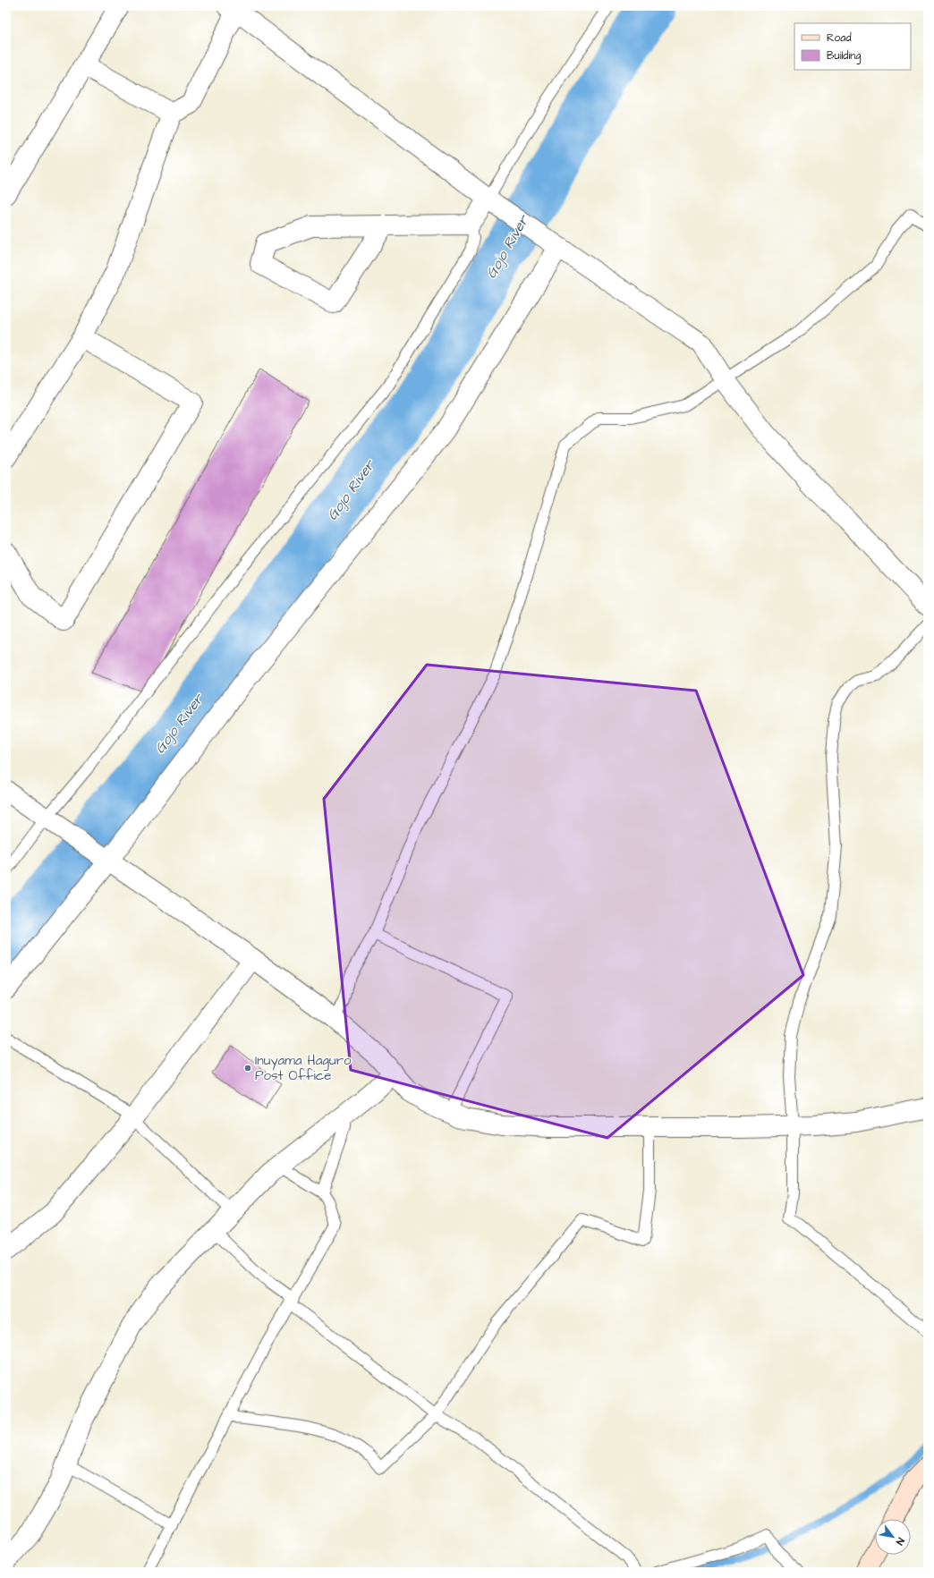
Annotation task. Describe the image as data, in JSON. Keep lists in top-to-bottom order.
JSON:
{
  "water": ["Gojo River"],
  "places": ["Inuyama Haguro Post Office"],
  "legend": ["Road", "Building"],
  "north": "bottom right"
}
